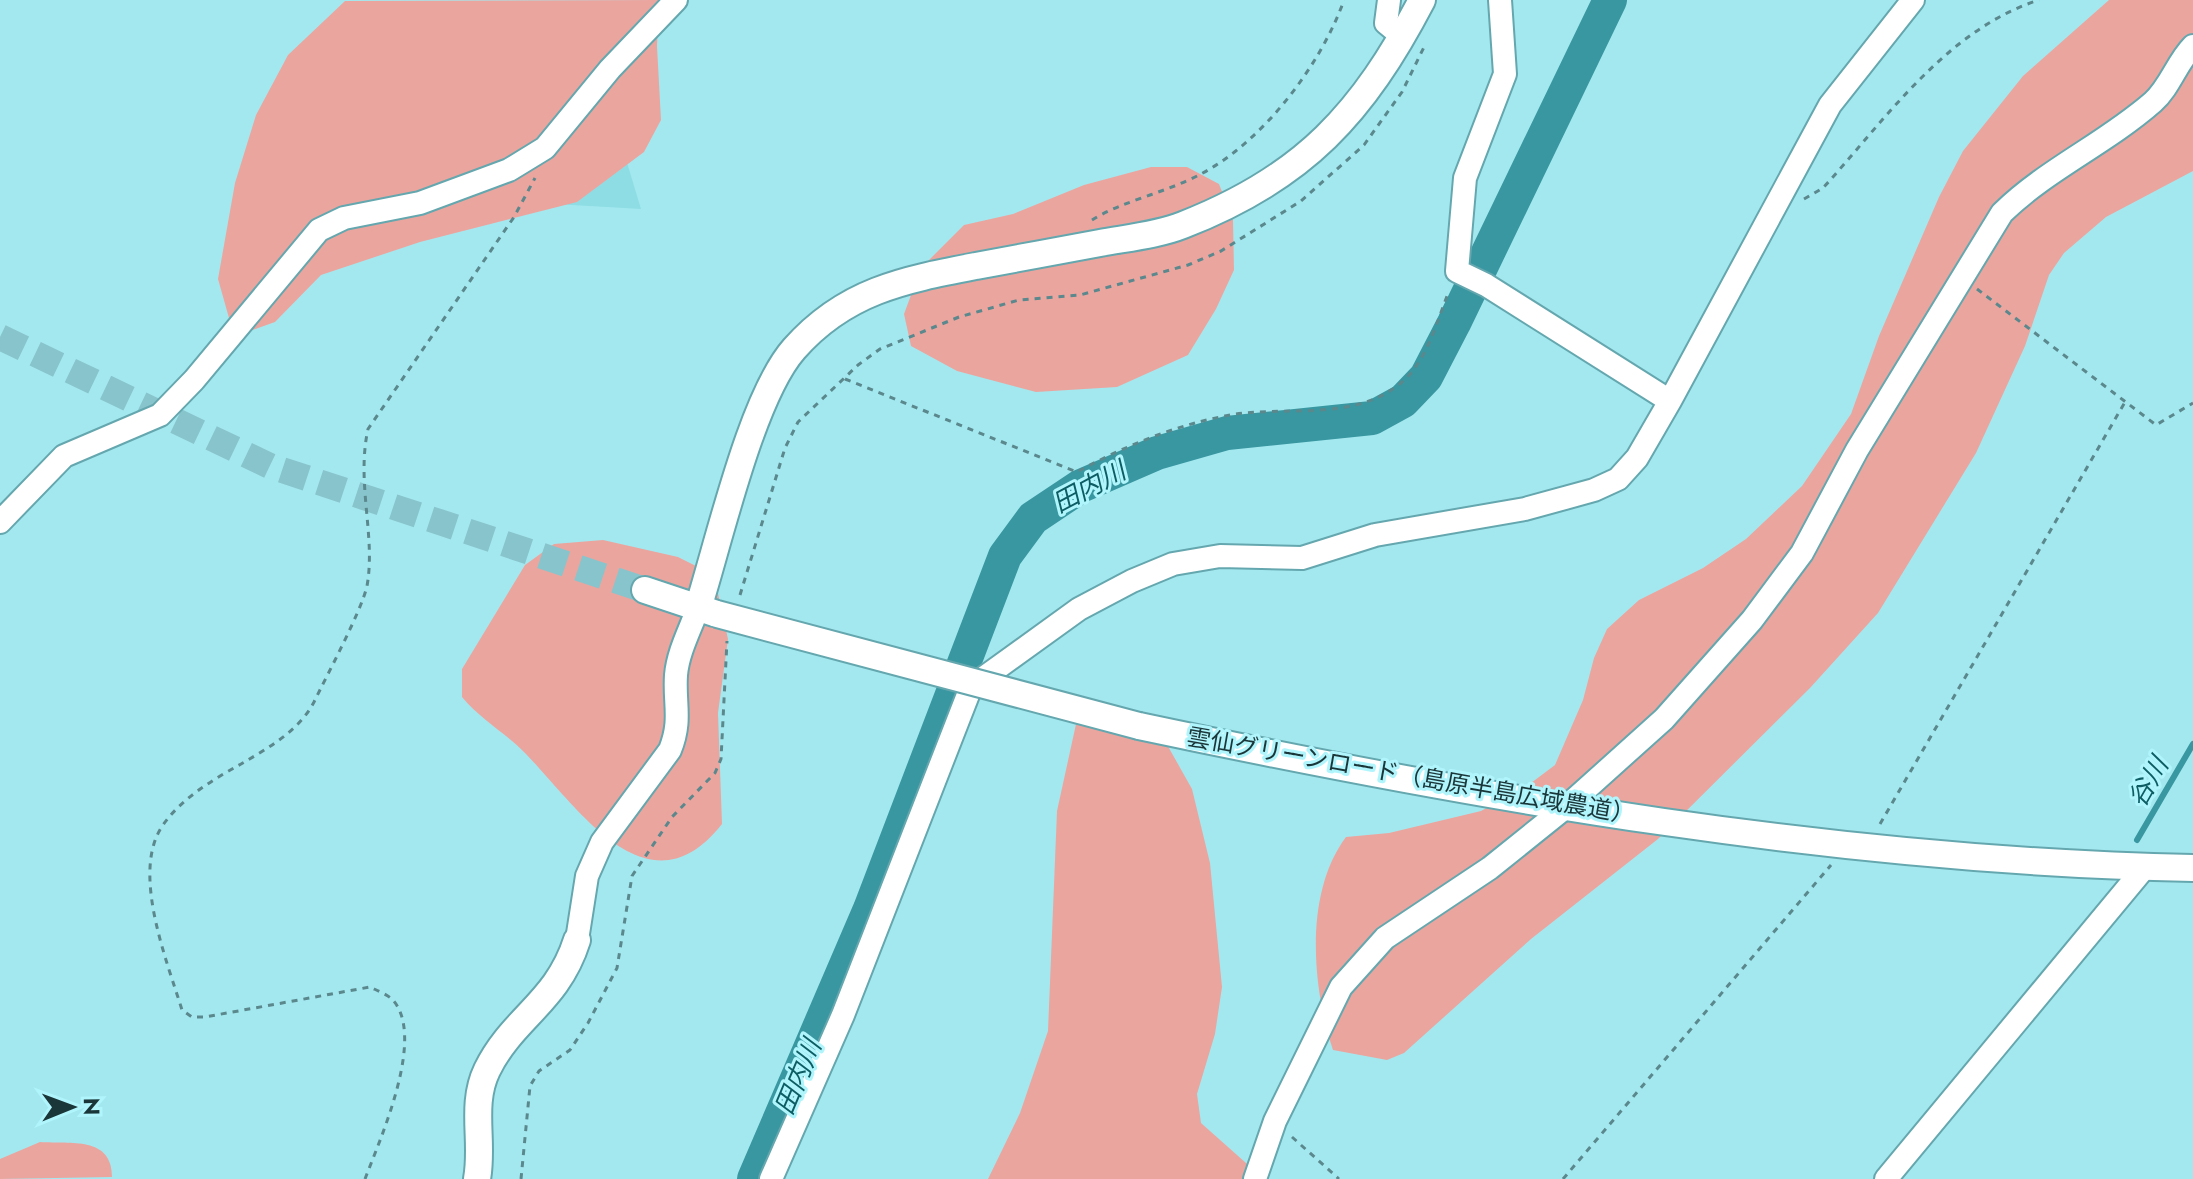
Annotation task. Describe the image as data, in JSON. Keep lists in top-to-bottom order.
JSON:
{
  "streets": {
    "street": ["雲仙グリーンロード（島原半島広域農道）"]
  },
  "water": ["田内川", "谷川"],
  "north": "right"
}
